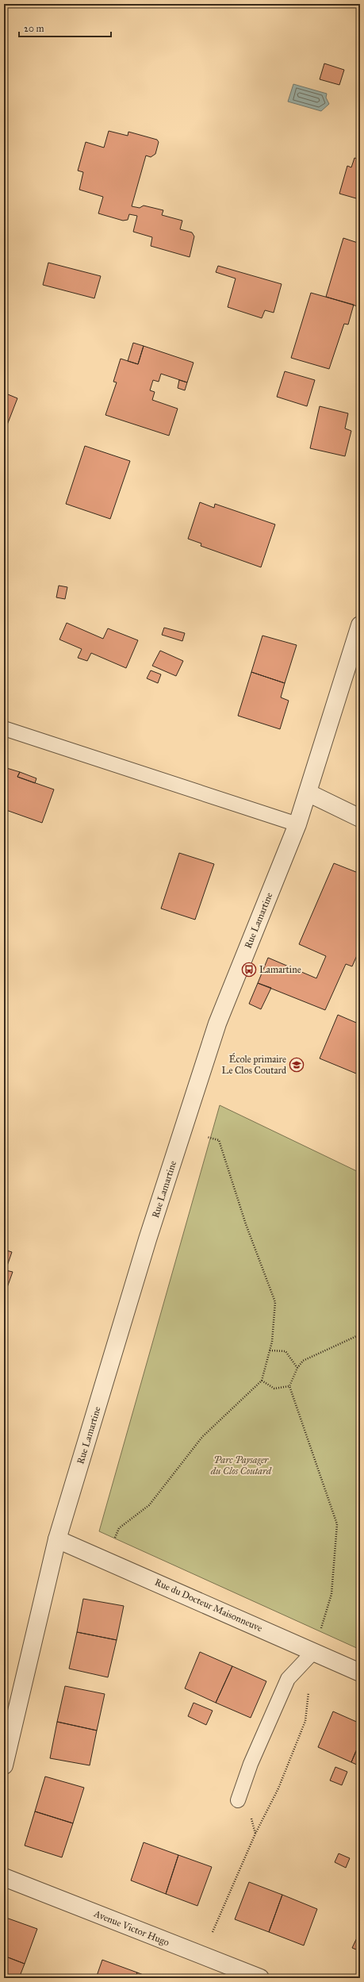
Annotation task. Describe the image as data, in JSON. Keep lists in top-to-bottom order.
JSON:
{
  "streets": {
    "street": ["Rue Lamartine", "Rue du Docteur Maisonneuve", "Avenue Victor Hugo"]
  },
  "crossings": [
    ["Rue Lamartine", "Rue du Docteur Maisonneuve"]
  ],
  "parks": ["Parc Paysager du Clos Coutard"],
  "places": {
    "bus stop": ["Lamartine"],
    "school or university": ["École primaire Le Clos Coutard"]
  },
  "scale_bar": "20 m"
}
